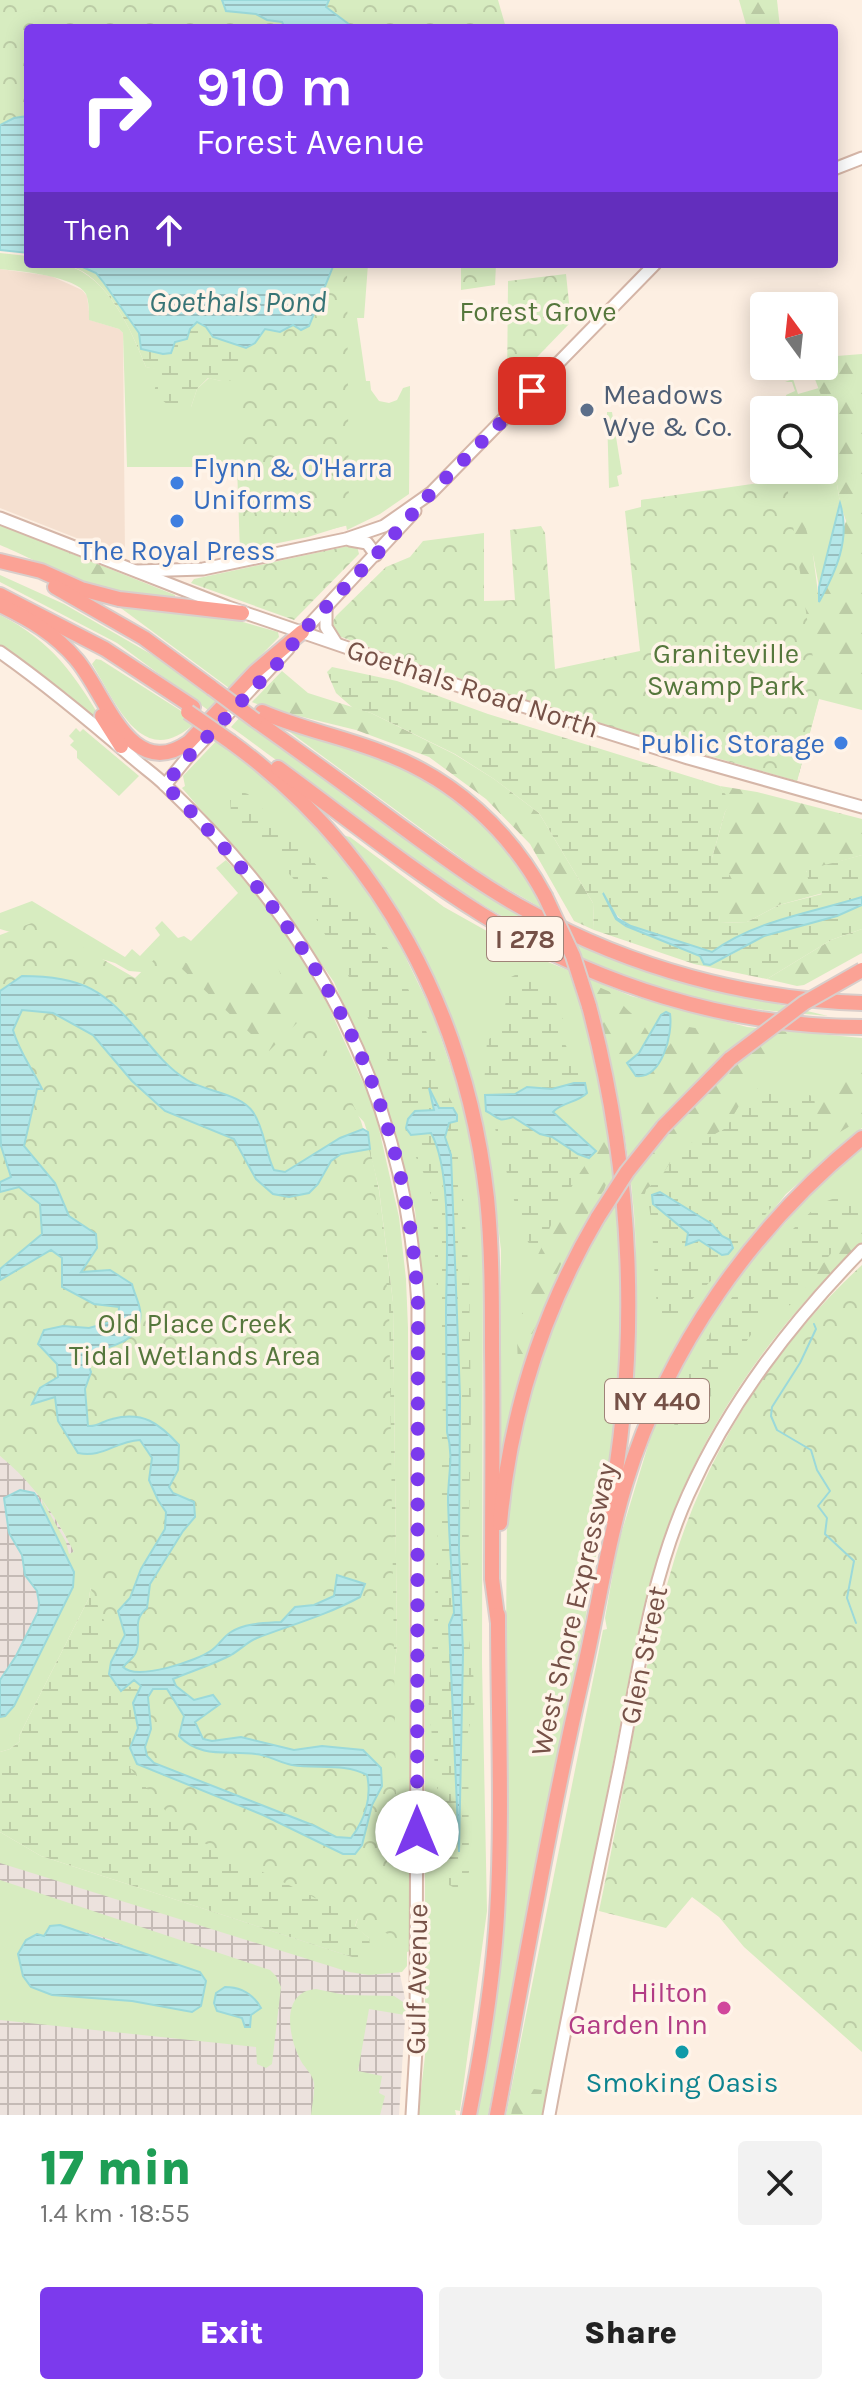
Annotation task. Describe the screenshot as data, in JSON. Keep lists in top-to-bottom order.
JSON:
{
  "streets": {
    "highway": ["I 278", "NY 440", "West Shore Expressway"],
    "street": ["Goethals Road North", "Glen Street", "Gulf Avenue"]
  },
  "water": ["Goethals Pond"],
  "parks": ["Forest Grove", "Graniteville Swamp Park", "Old Place Creek Tidal Wetlands Area"],
  "places": [
    "Meadows Wye & Co.",
    "Flynn & O'Harra Uniforms",
    "The Royal Press",
    "Public Storage",
    "Hilton Garden Inn",
    "Smoking Oasis"
  ],
  "north": "top",
  "page": {
    "turn": ["910 m", "Forest Avenue"],
    "then": "Then",
    "heading": ["17 min", "1.4 km · 18:55"],
    "buttons": ["Exit", "Share"]
  }
}
